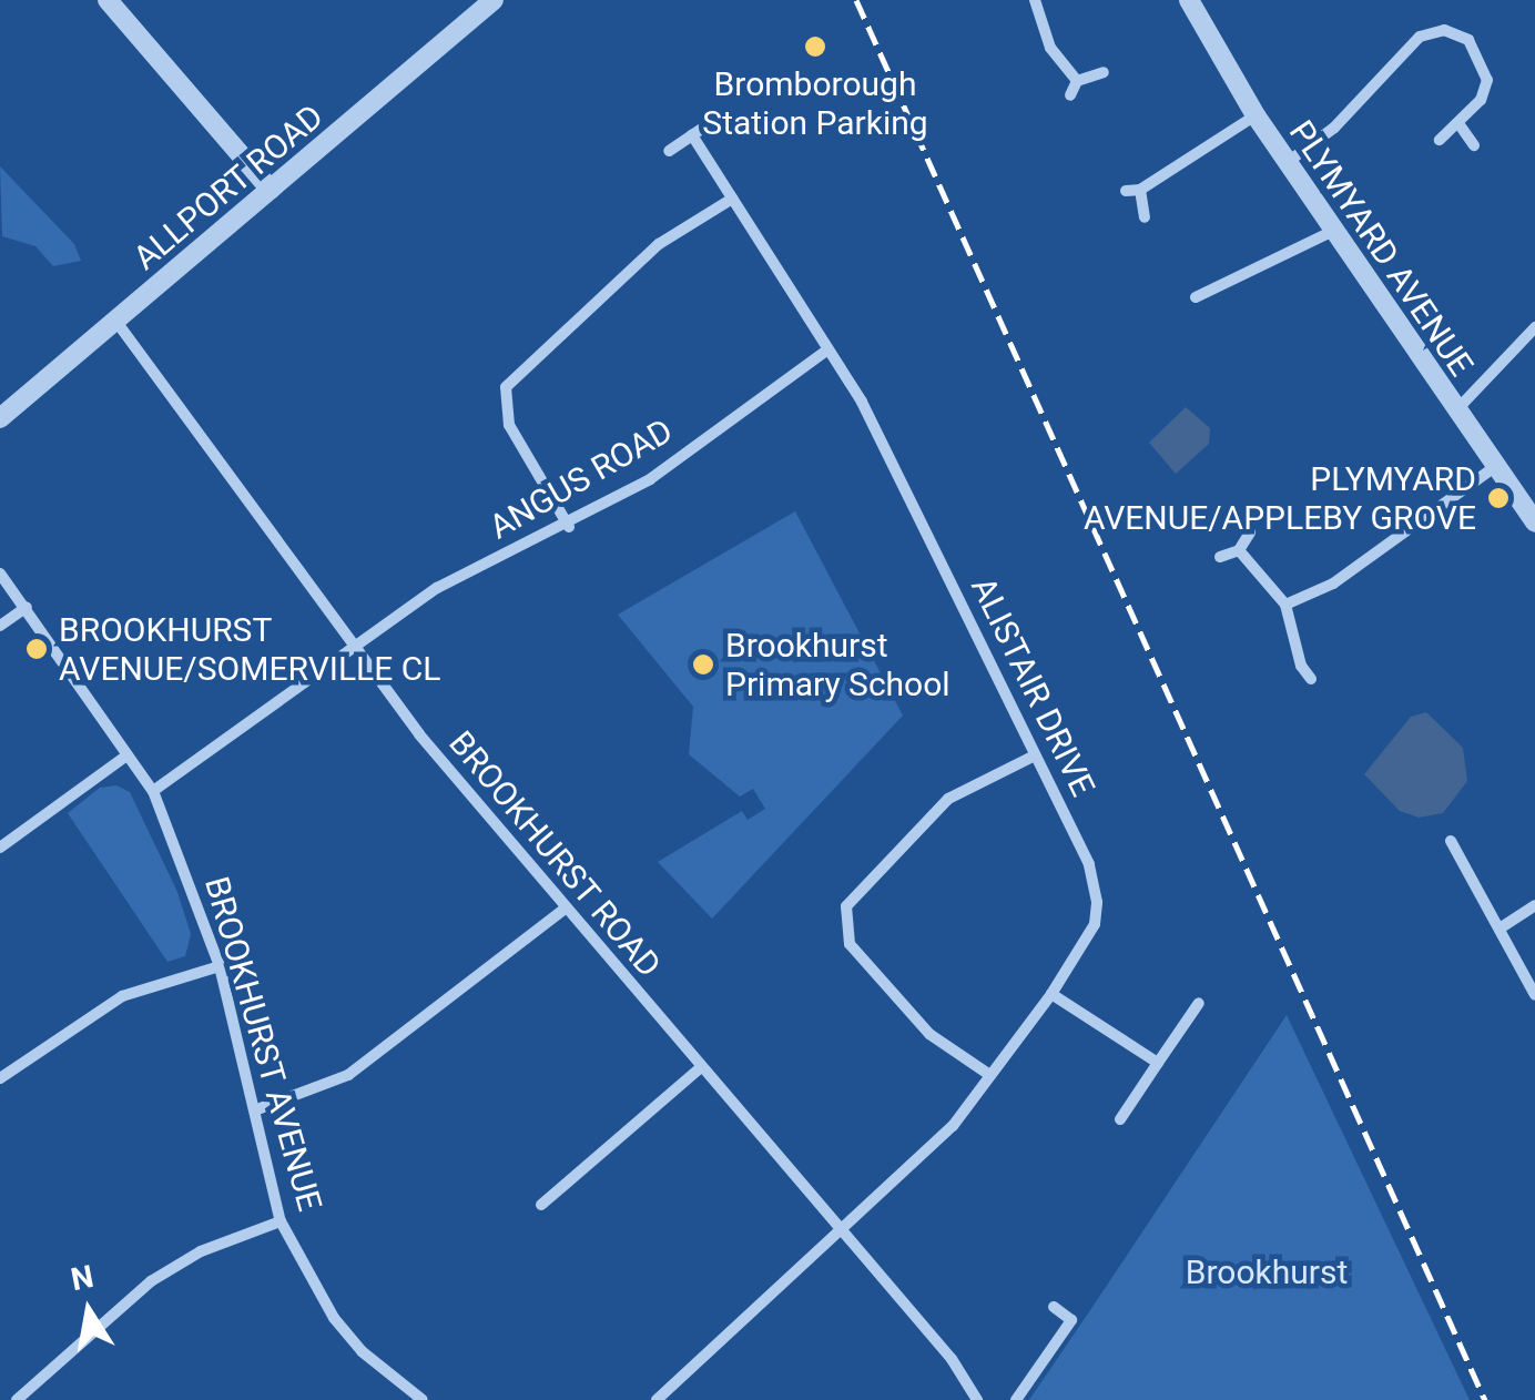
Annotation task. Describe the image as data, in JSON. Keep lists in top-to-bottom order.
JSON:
{
  "streets": {
    "street": [
      "ALLPORT ROAD",
      "PLYMYARD AVENUE",
      "ANGUS ROAD",
      "ALISTAIR DRIVE",
      "BROOKHURST ROAD",
      "BROOKHURST AVENUE"
    ]
  },
  "crossings": [
    ["ALLPORT ROAD", "BROOKHURST ROAD"],
    ["ANGUS ROAD", "ALISTAIR DRIVE"],
    ["ANGUS ROAD", "BROOKHURST ROAD"],
    ["ANGUS ROAD", "BROOKHURST AVENUE"],
    ["ALISTAIR DRIVE", "BROOKHURST ROAD"]
  ],
  "parks": ["Brookhurst"],
  "places": [
    "Bromborough Station Parking",
    "PLYMYARD AVENUE/APPLEBY GROVE",
    "BROOKHURST AVENUE/SOMERVILLE CL",
    "Brookhurst Primary School"
  ],
  "north": "top"
}
